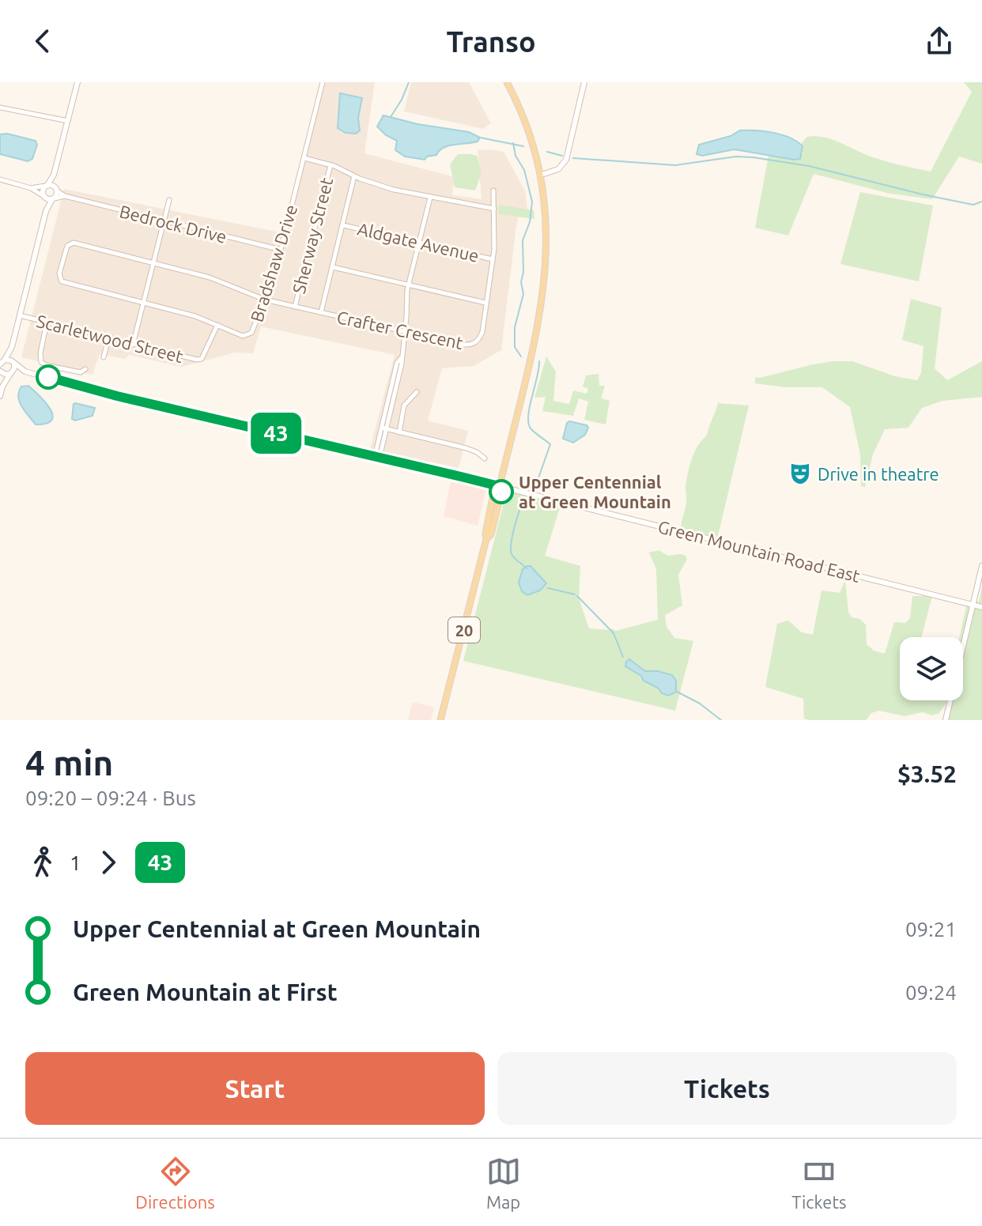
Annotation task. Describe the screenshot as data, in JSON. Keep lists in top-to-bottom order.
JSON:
{
  "streets": {
    "main road": ["20"],
    "street": [
      "Bedrock Drive",
      "Sherway Street",
      "Aldgate Avenue",
      "Bradshaw Drive",
      "Crafter Crescent",
      "Scarletwood Street",
      "Green Mountain Road East"
    ]
  },
  "crossings": [
    ["Bedrock Drive", "Bradshaw Drive"],
    ["Sherway Street", "Crafter Crescent"],
    ["Aldgate Avenue", "Crafter Crescent"],
    ["Bradshaw Drive", "Crafter Crescent"],
    ["Bradshaw Drive", "Scarletwood Street"],
    ["Green Mountain Road East", "20"]
  ],
  "places": {
    "theatre": ["Drive in theatre"],
    "other": ["Upper Centennial at Green Mountain"]
  },
  "lines": ["bus line 43"],
  "page": {
    "header": "Transo",
    "on_map": "43",
    "heading": ["4 min", "09:20 – 09:24 · Bus", "$3.52"],
    "legs": ["1", "43"],
    "list": [
      {
        "name": "Upper Centennial at Green Mountain",
        "value": "09:21"
      },
      {
        "name": "Green Mountain at First",
        "value": "09:24"
      }
    ],
    "buttons": ["Start", "Tickets"],
    "tabs": ["Directions", "Map", "Tickets"]
  }
}
